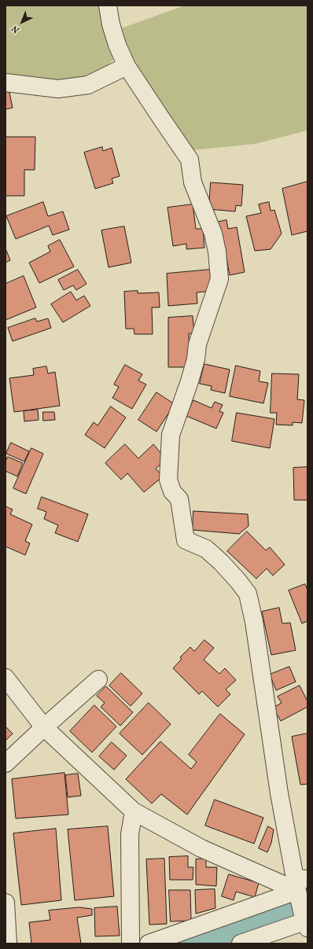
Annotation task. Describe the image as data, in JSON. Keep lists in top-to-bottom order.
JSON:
{
  "north": "bottom left"
}
